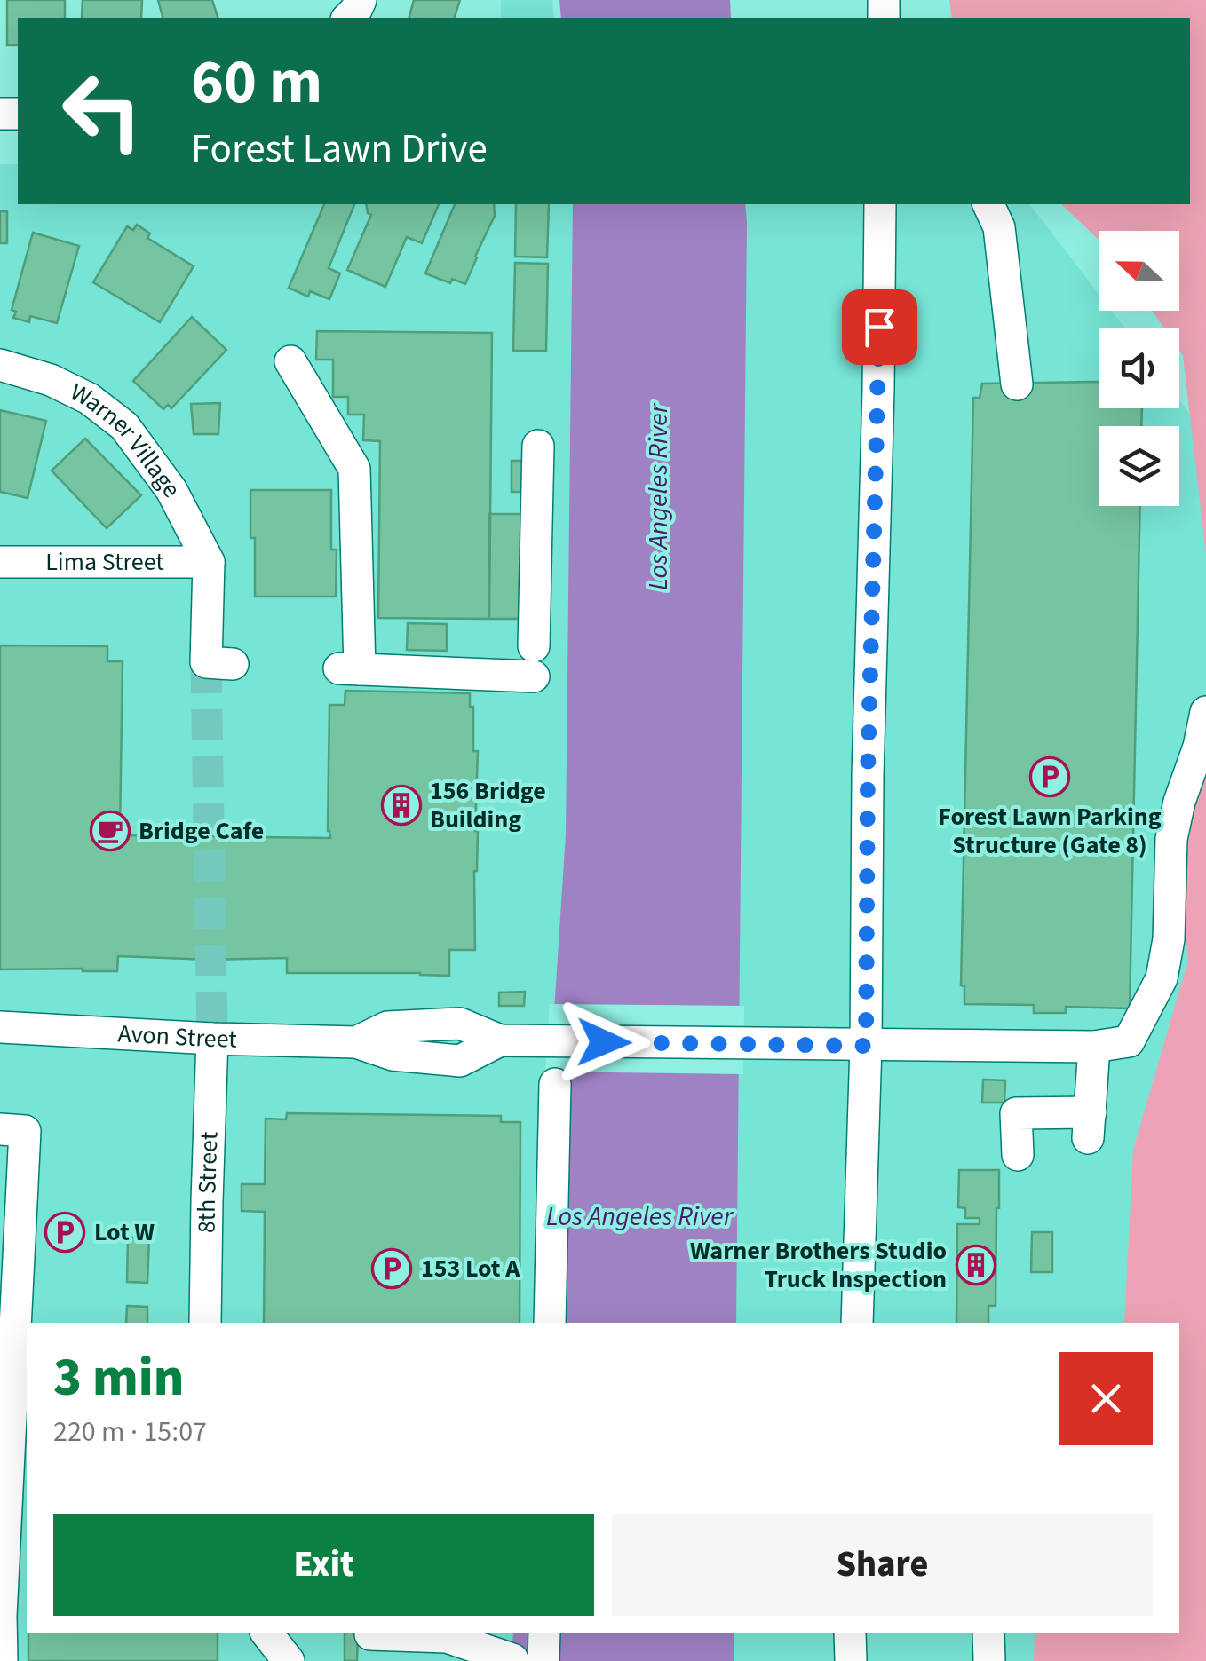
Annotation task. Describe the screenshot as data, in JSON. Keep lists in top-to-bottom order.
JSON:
{
  "streets": {
    "street": [
      "Warner Village",
      "Lima Street",
      "Avon Street",
      "8th Street"
    ]
  },
  "crossings": [
    ["Warner Village", "Lima Street"],
    ["Avon Street", "8th Street"]
  ],
  "water": ["Los Angeles River"],
  "places": {
    "parking": ["Forest Lawn Parking Structure (Gate 8)", "Lot W", "153 Lot A"],
    "building": ["156 Bridge Building", "Warner Brothers Studio Truck Inspection"],
    "cafe": ["Bridge Cafe"]
  },
  "north": "left",
  "page": {
    "turn": ["60 m", "Forest Lawn Drive"],
    "heading": ["3 min", "220 m · 15:07"],
    "buttons": ["Exit", "Share"]
  }
}
